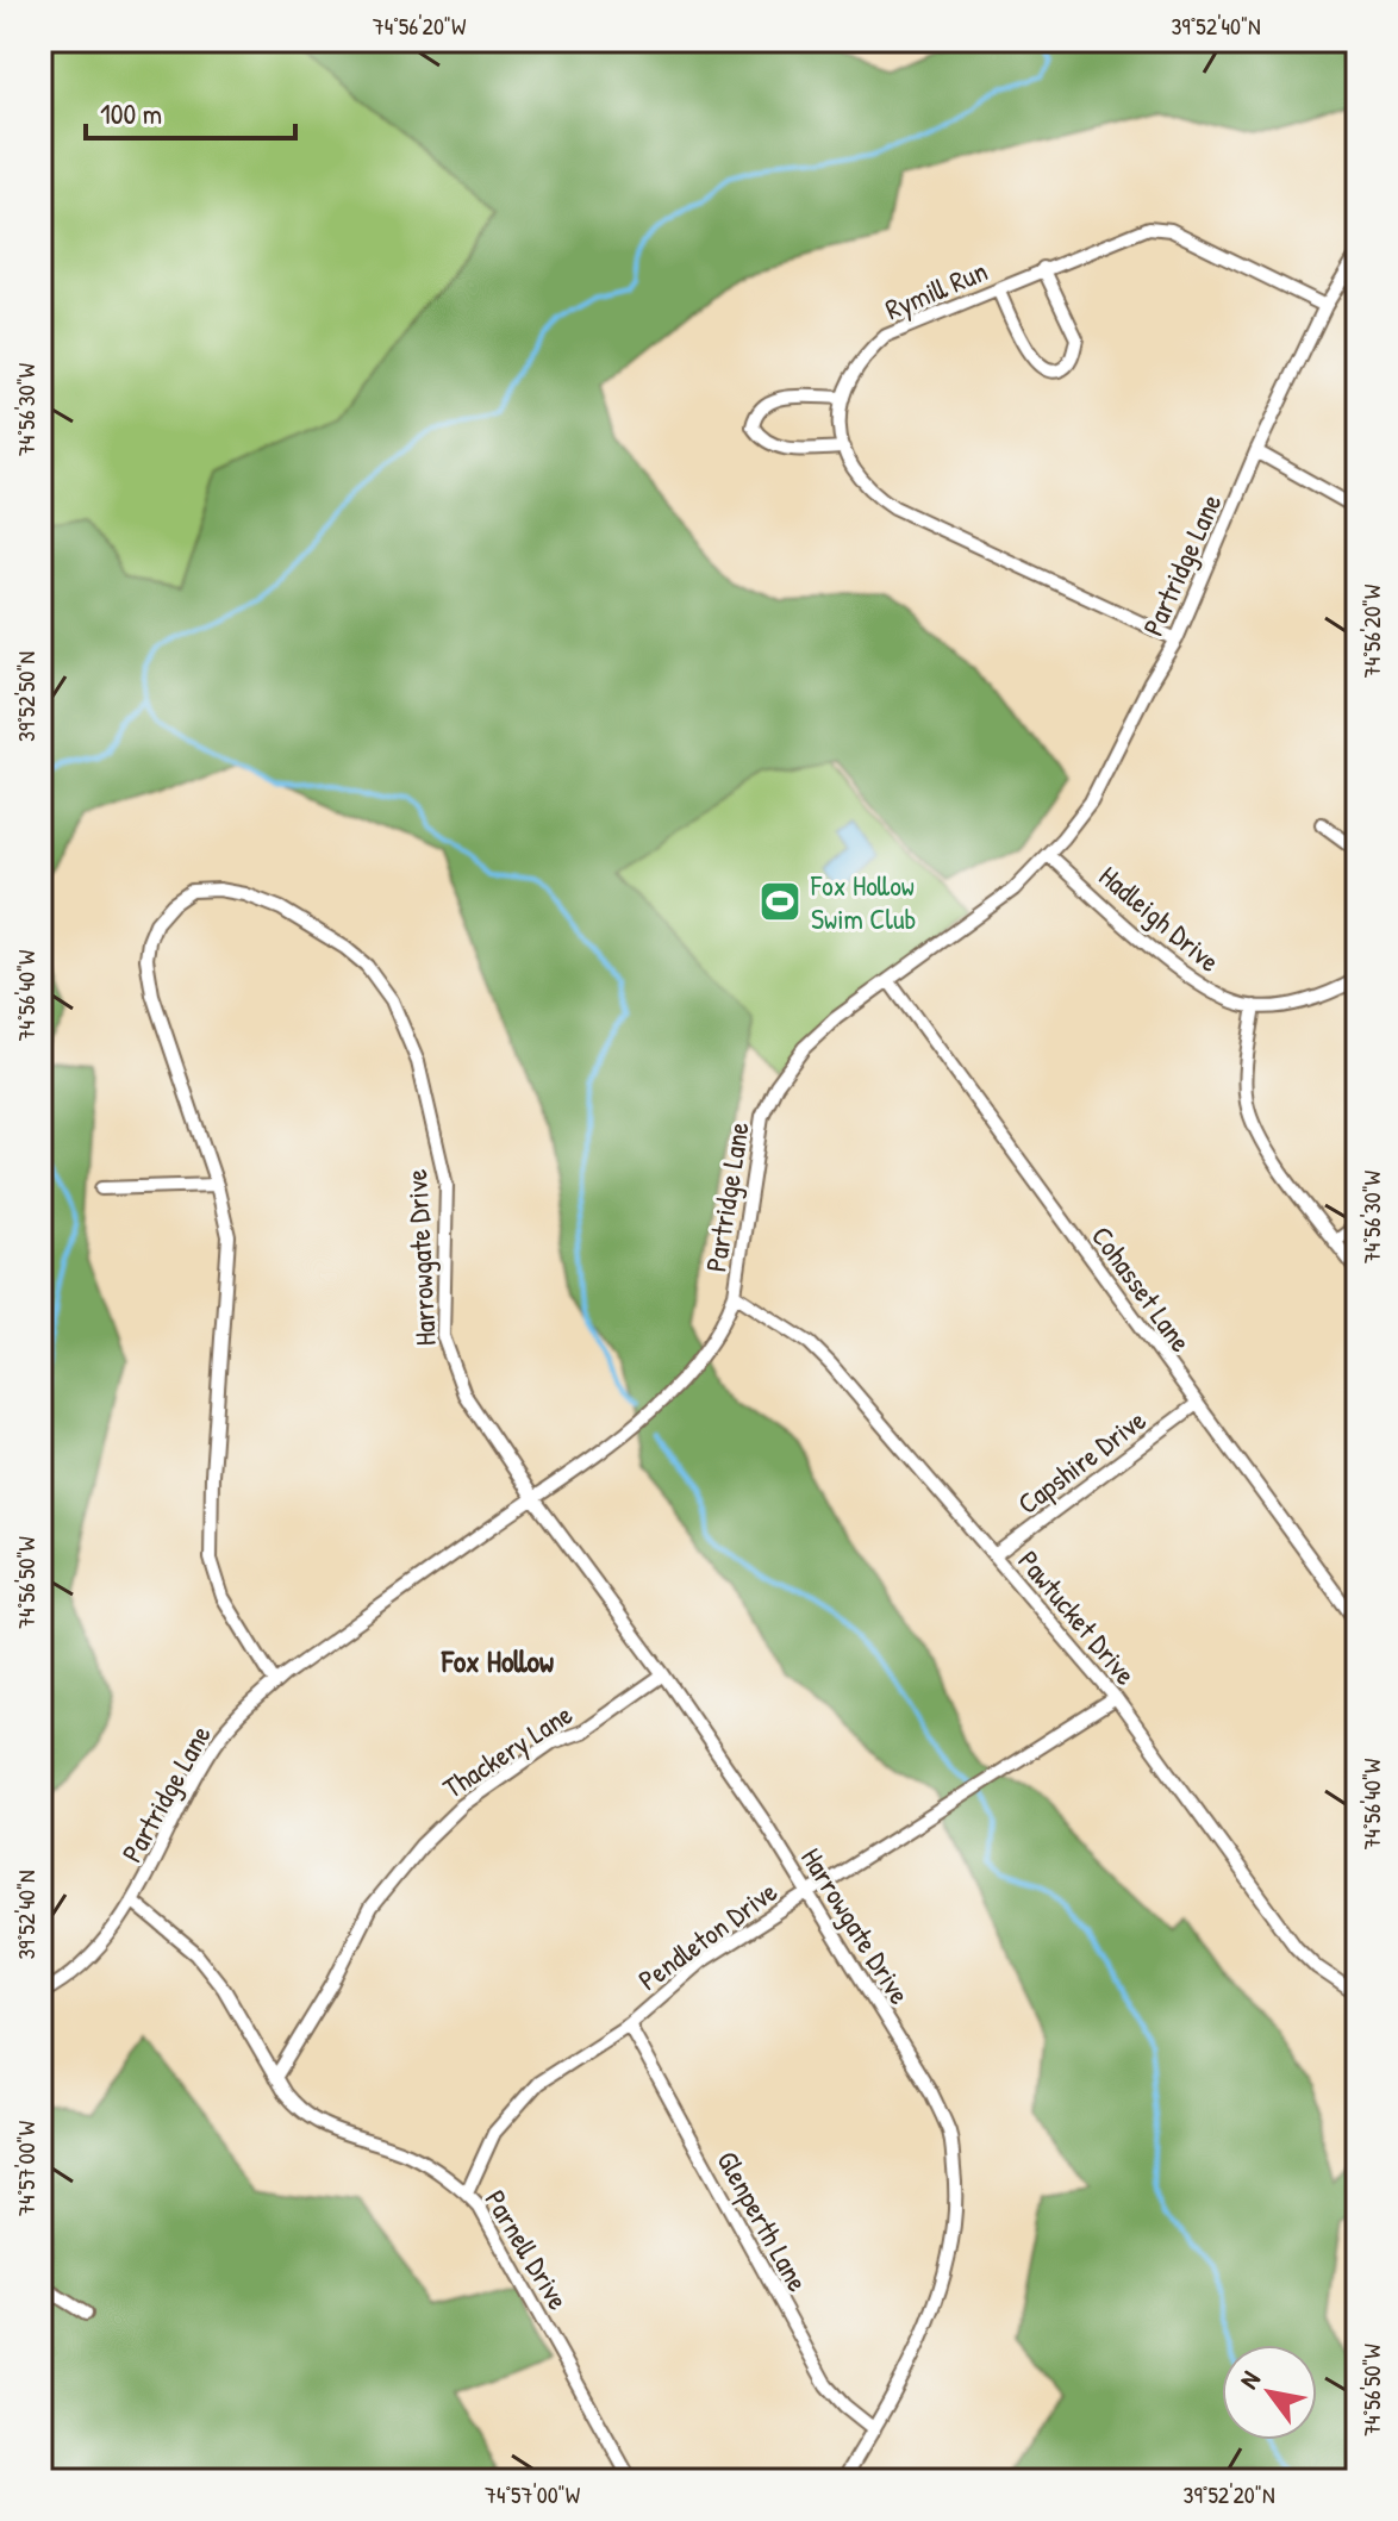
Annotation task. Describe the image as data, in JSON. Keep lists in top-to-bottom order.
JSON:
{
  "streets": {
    "street": [
      "Rymill Run",
      "Partridge Lane",
      "Hadleigh Drive",
      "Harrowgate Drive",
      "Cohasset Lane",
      "Capshire Drive",
      "Pawtucket Drive",
      "Thackery Lane",
      "Pendleton Drive",
      "Glenperth Lane",
      "Parnell Drive"
    ]
  },
  "crossings": [
    ["Rymill Run", "Partridge Lane"],
    ["Partridge Lane", "Hadleigh Drive"],
    ["Partridge Lane", "Harrowgate Drive"],
    ["Partridge Lane", "Cohasset Lane"],
    ["Partridge Lane", "Pawtucket Drive"],
    ["Partridge Lane", "Parnell Drive"],
    ["Harrowgate Drive", "Thackery Lane"],
    ["Harrowgate Drive", "Pendleton Drive"],
    ["Harrowgate Drive", "Glenperth Lane"],
    ["Cohasset Lane", "Capshire Drive"],
    ["Capshire Drive", "Pawtucket Drive"],
    ["Pawtucket Drive", "Pendleton Drive"],
    ["Thackery Lane", "Parnell Drive"],
    ["Pendleton Drive", "Glenperth Lane"],
    ["Pendleton Drive", "Parnell Drive"]
  ],
  "districts": ["Fox Hollow"],
  "places": {
    "sports": ["Fox Hollow Swim Club"]
  },
  "scale_bar": "100 m",
  "north": "top left",
  "coordinates": [
    "74°56'20\"W",
    "39°52'40\"N",
    "74°56'30\"W",
    "39°52'50\"N",
    "74°56'40\"W",
    "74°56'50\"W",
    "74°57'00\"W",
    "39°52'20\"N"
  ]
}
